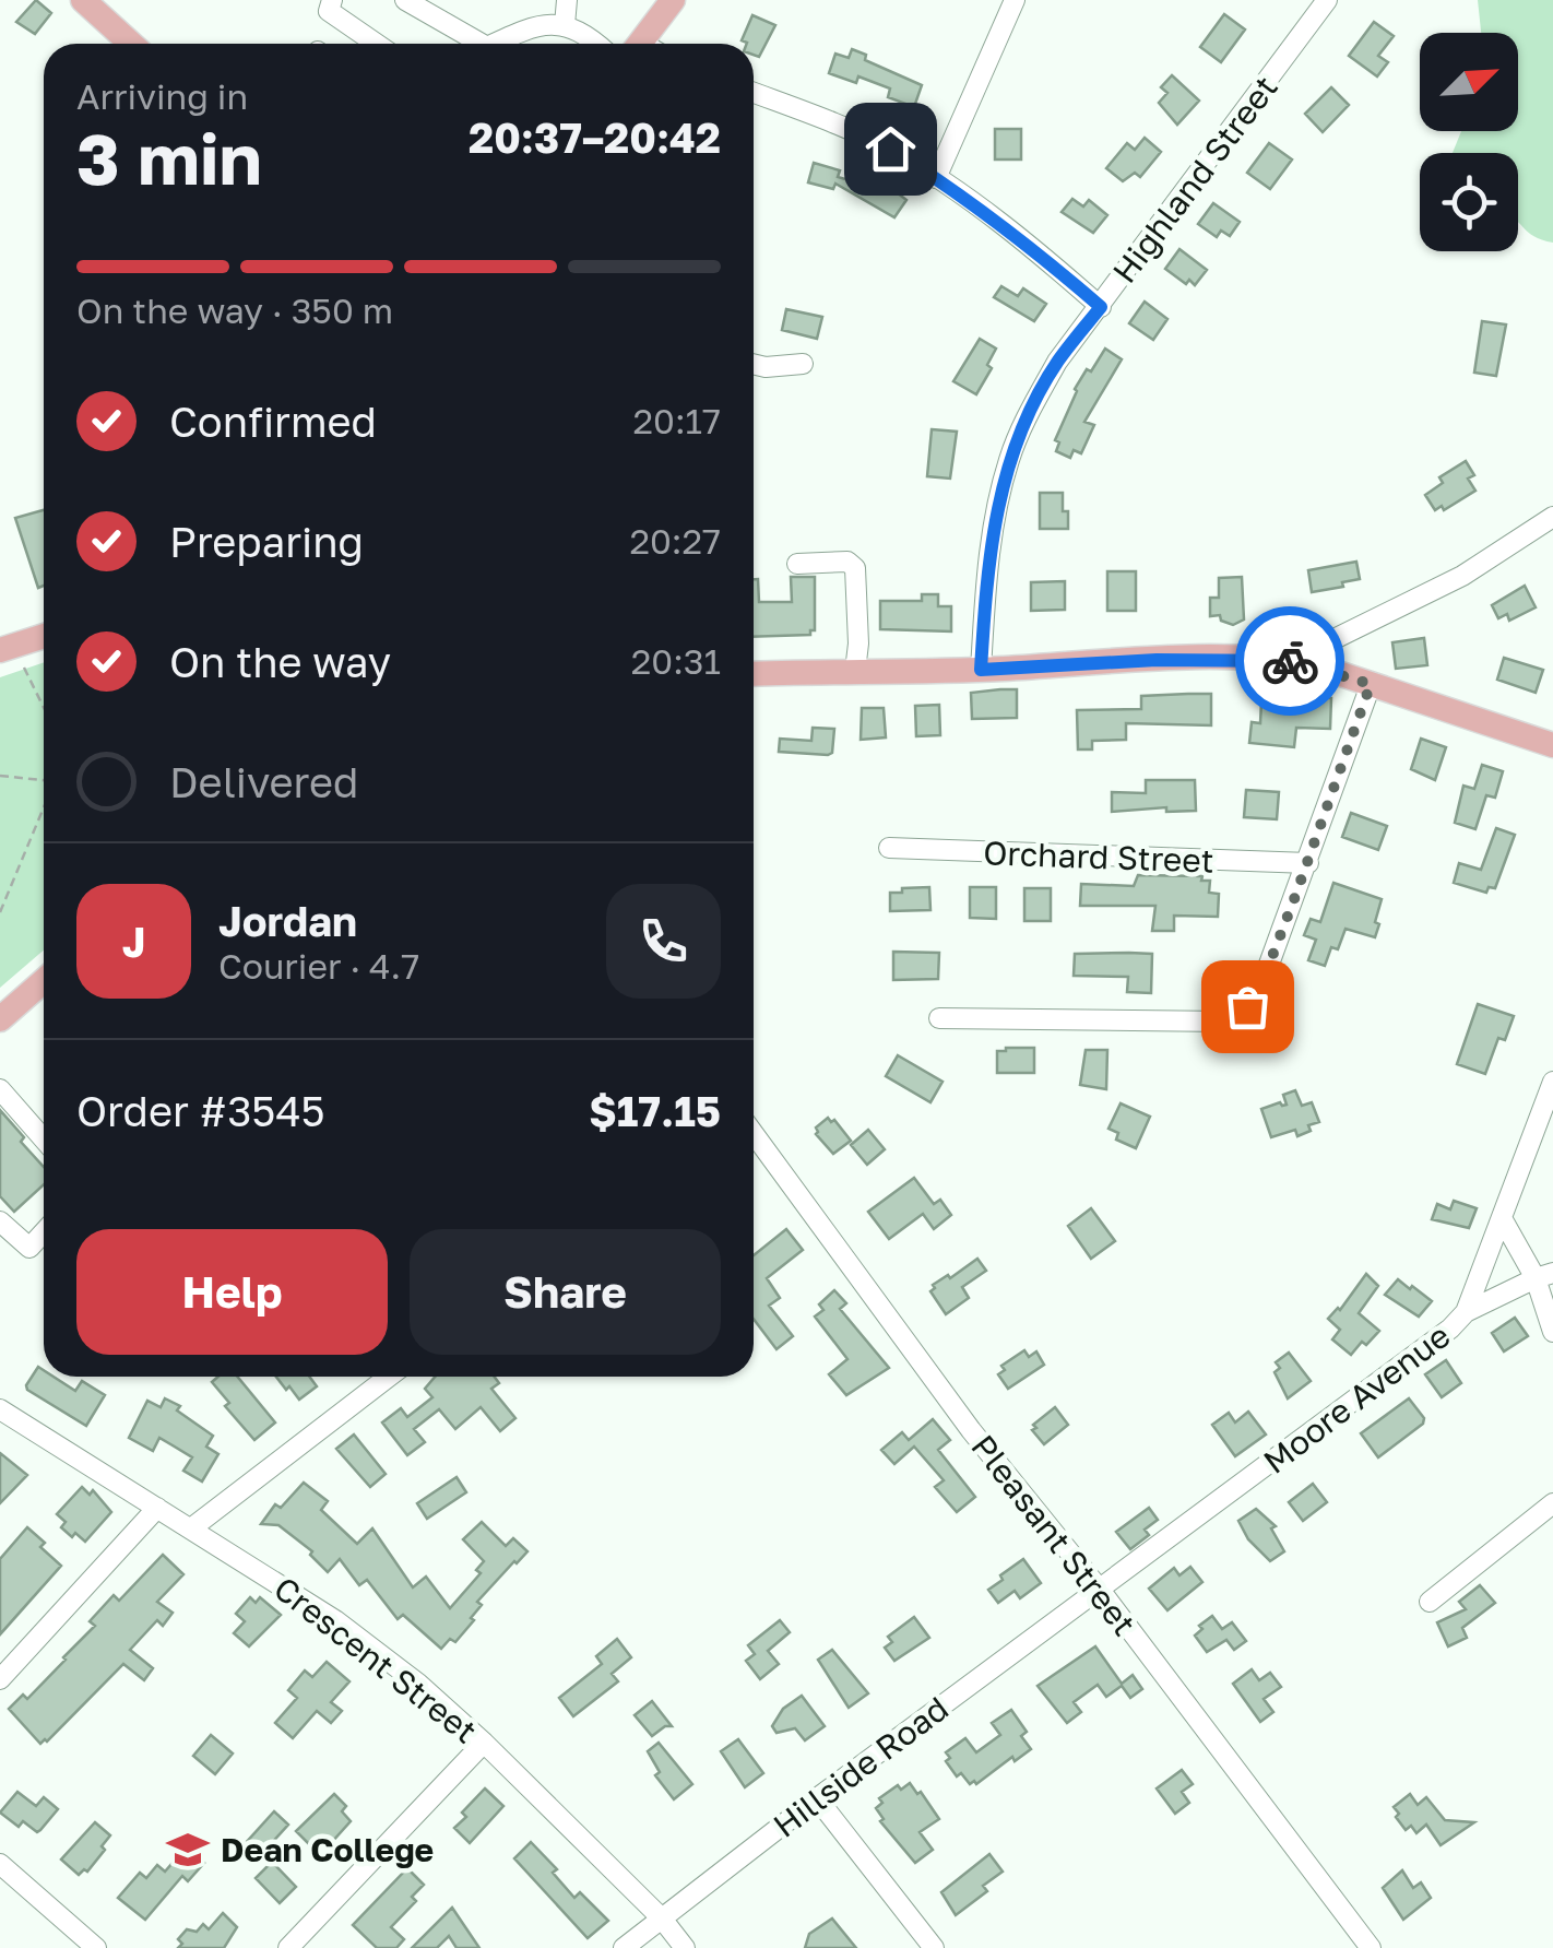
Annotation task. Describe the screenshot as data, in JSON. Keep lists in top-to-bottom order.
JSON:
{
  "streets": {
    "street": [
      "Highland Street",
      "Orchard Street",
      "Moore Avenue",
      "Pleasant Street",
      "Crescent Street",
      "Hillside Road"
    ]
  },
  "crossings": [
    ["Moore Avenue", "Pleasant Street"],
    ["Moore Avenue", "Hillside Road"],
    ["Pleasant Street", "Hillside Road"],
    ["Crescent Street", "Hillside Road"]
  ],
  "places": {
    "school or university": ["Dean College"]
  },
  "north": "top right",
  "page": {
    "heading": ["3 min", "Arriving in", "20:37–20:42"],
    "panel": [
      "Jordan",
      "Courier · 4.7",
      "Order #3545",
      "$17.15"
    ],
    "bar": "On the way · 350 m",
    "list": [
      ["Confirmed", "20:17"],
      ["Preparing", "20:27"],
      ["On the way", "20:31"],
      "Delivered"
    ],
    "round": "J",
    "buttons": ["Help", "Share"]
  }
}
